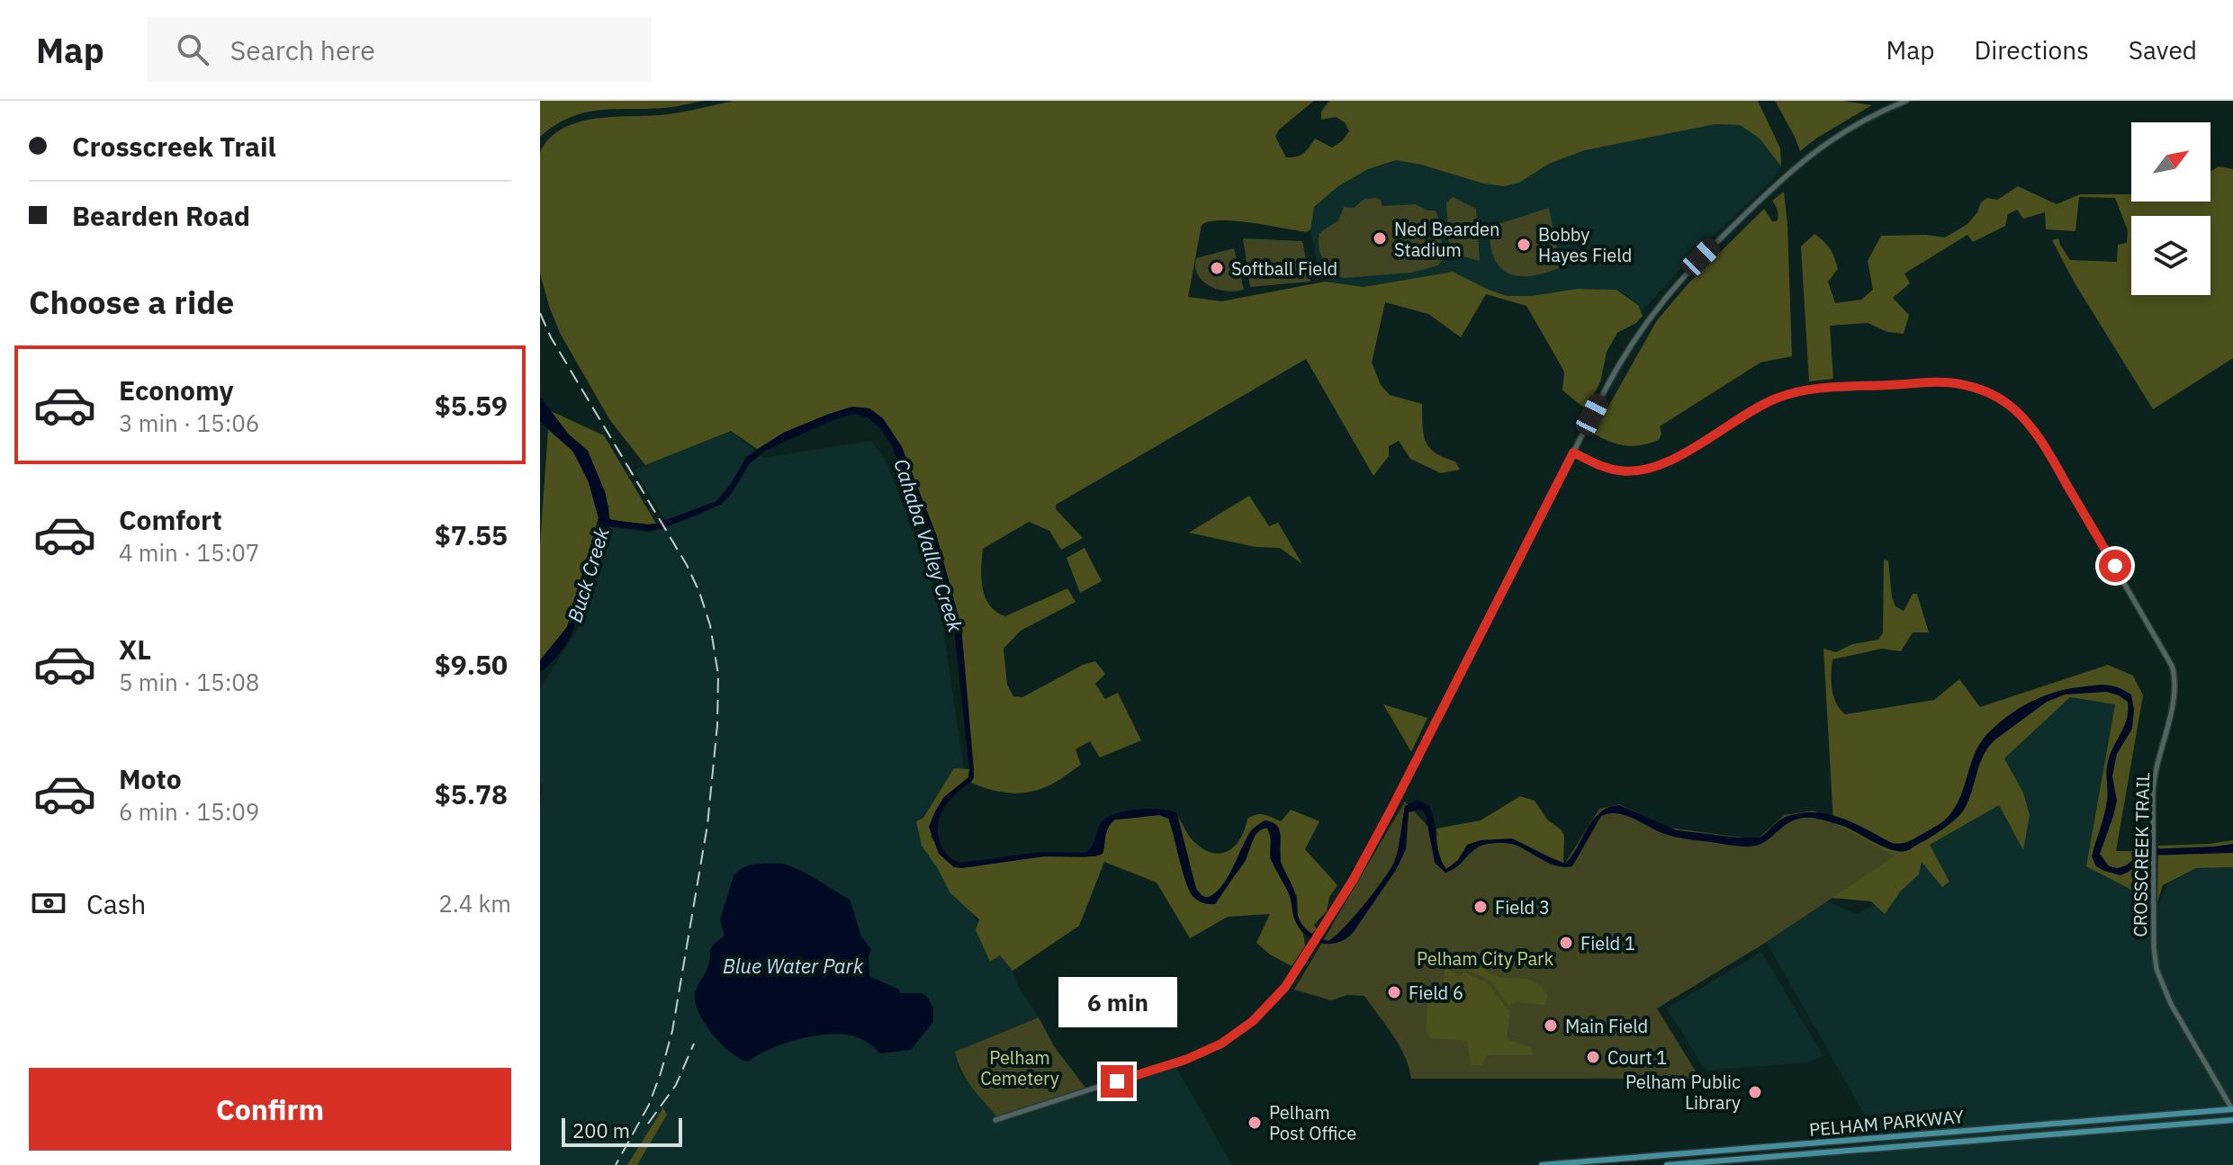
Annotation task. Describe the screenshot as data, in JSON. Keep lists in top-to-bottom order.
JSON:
{
  "streets": {
    "main road": ["PELHAM PARKWAY"],
    "street": ["CROSSCREEK TRAIL"]
  },
  "crossings": [
    ["CROSSCREEK TRAIL", "PELHAM PARKWAY"]
  ],
  "water": ["Cahaba Valley Creek", "Buck Creek", "Blue Water Park"],
  "parks": ["Pelham City Park", "Pelham Cemetery"],
  "places": [
    "Ned Bearden Stadium",
    "Bobby Hayes Field",
    "Softball Field",
    "Field 3",
    "Field 1",
    "Field 6",
    "Main Field",
    "Court 1",
    "Pelham Public Library",
    "Pelham Post Office"
  ],
  "scale_bar": "200 m",
  "north": "top right",
  "page": {
    "header": "Map",
    "search": "Search here",
    "nav": ["Map", "Directions", "Saved"],
    "banner": ["Crosscreek Trail", "Bearden Road"],
    "heading": "Choose a ride",
    "list": [
      {
        "name": "Economy",
        "note": "3 min · 15:06",
        "value": "$5.59"
      },
      {
        "name": "Comfort",
        "note": "4 min · 15:07",
        "value": "$7.55"
      },
      {
        "name": "XL",
        "note": "5 min · 15:08",
        "value": "$9.50"
      },
      {
        "name": "Moto",
        "note": "6 min · 15:09",
        "value": "$5.78"
      }
    ],
    "pay": ["Cash", "2.4 km"],
    "bubble": "6 min",
    "buttons": "Confirm",
    "scale": "200 m"
  }
}
